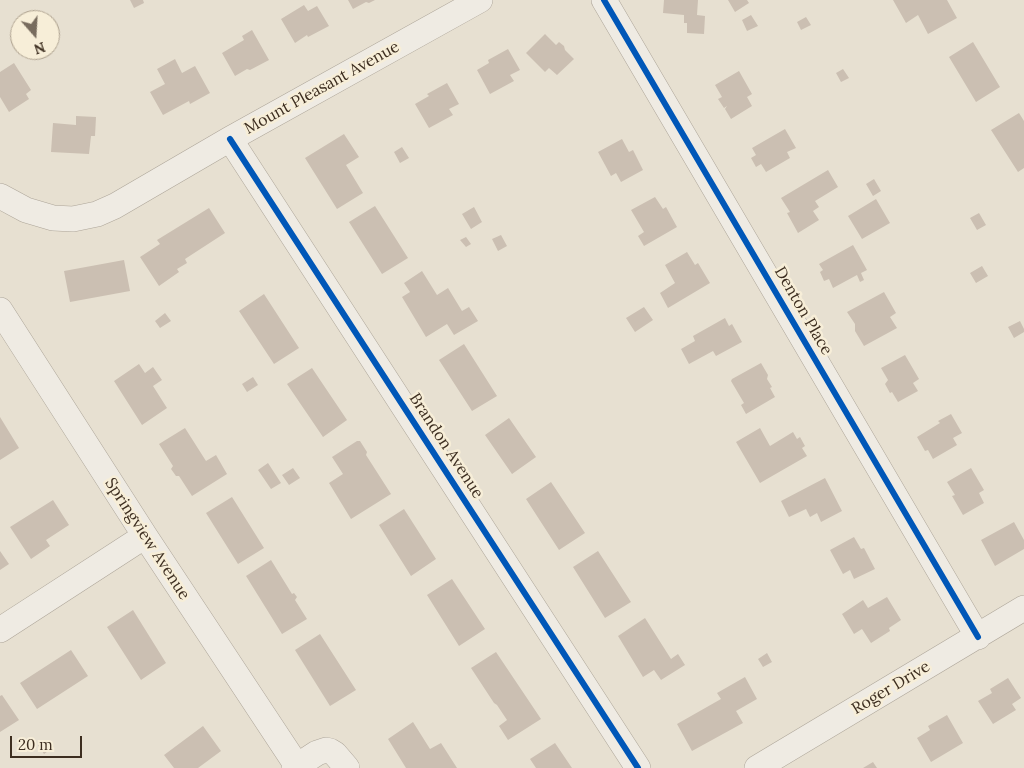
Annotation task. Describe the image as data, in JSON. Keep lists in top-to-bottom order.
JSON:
{
  "streets": {
    "street": [
      "Mount Pleasant Avenue",
      "Denton Place",
      "Brandon Avenue",
      "Springview Avenue",
      "Roger Drive"
    ]
  },
  "crossings": [
    ["Mount Pleasant Avenue", "Brandon Avenue"],
    ["Denton Place", "Roger Drive"]
  ],
  "scale_bar": "20 m",
  "north": "bottom"
}
